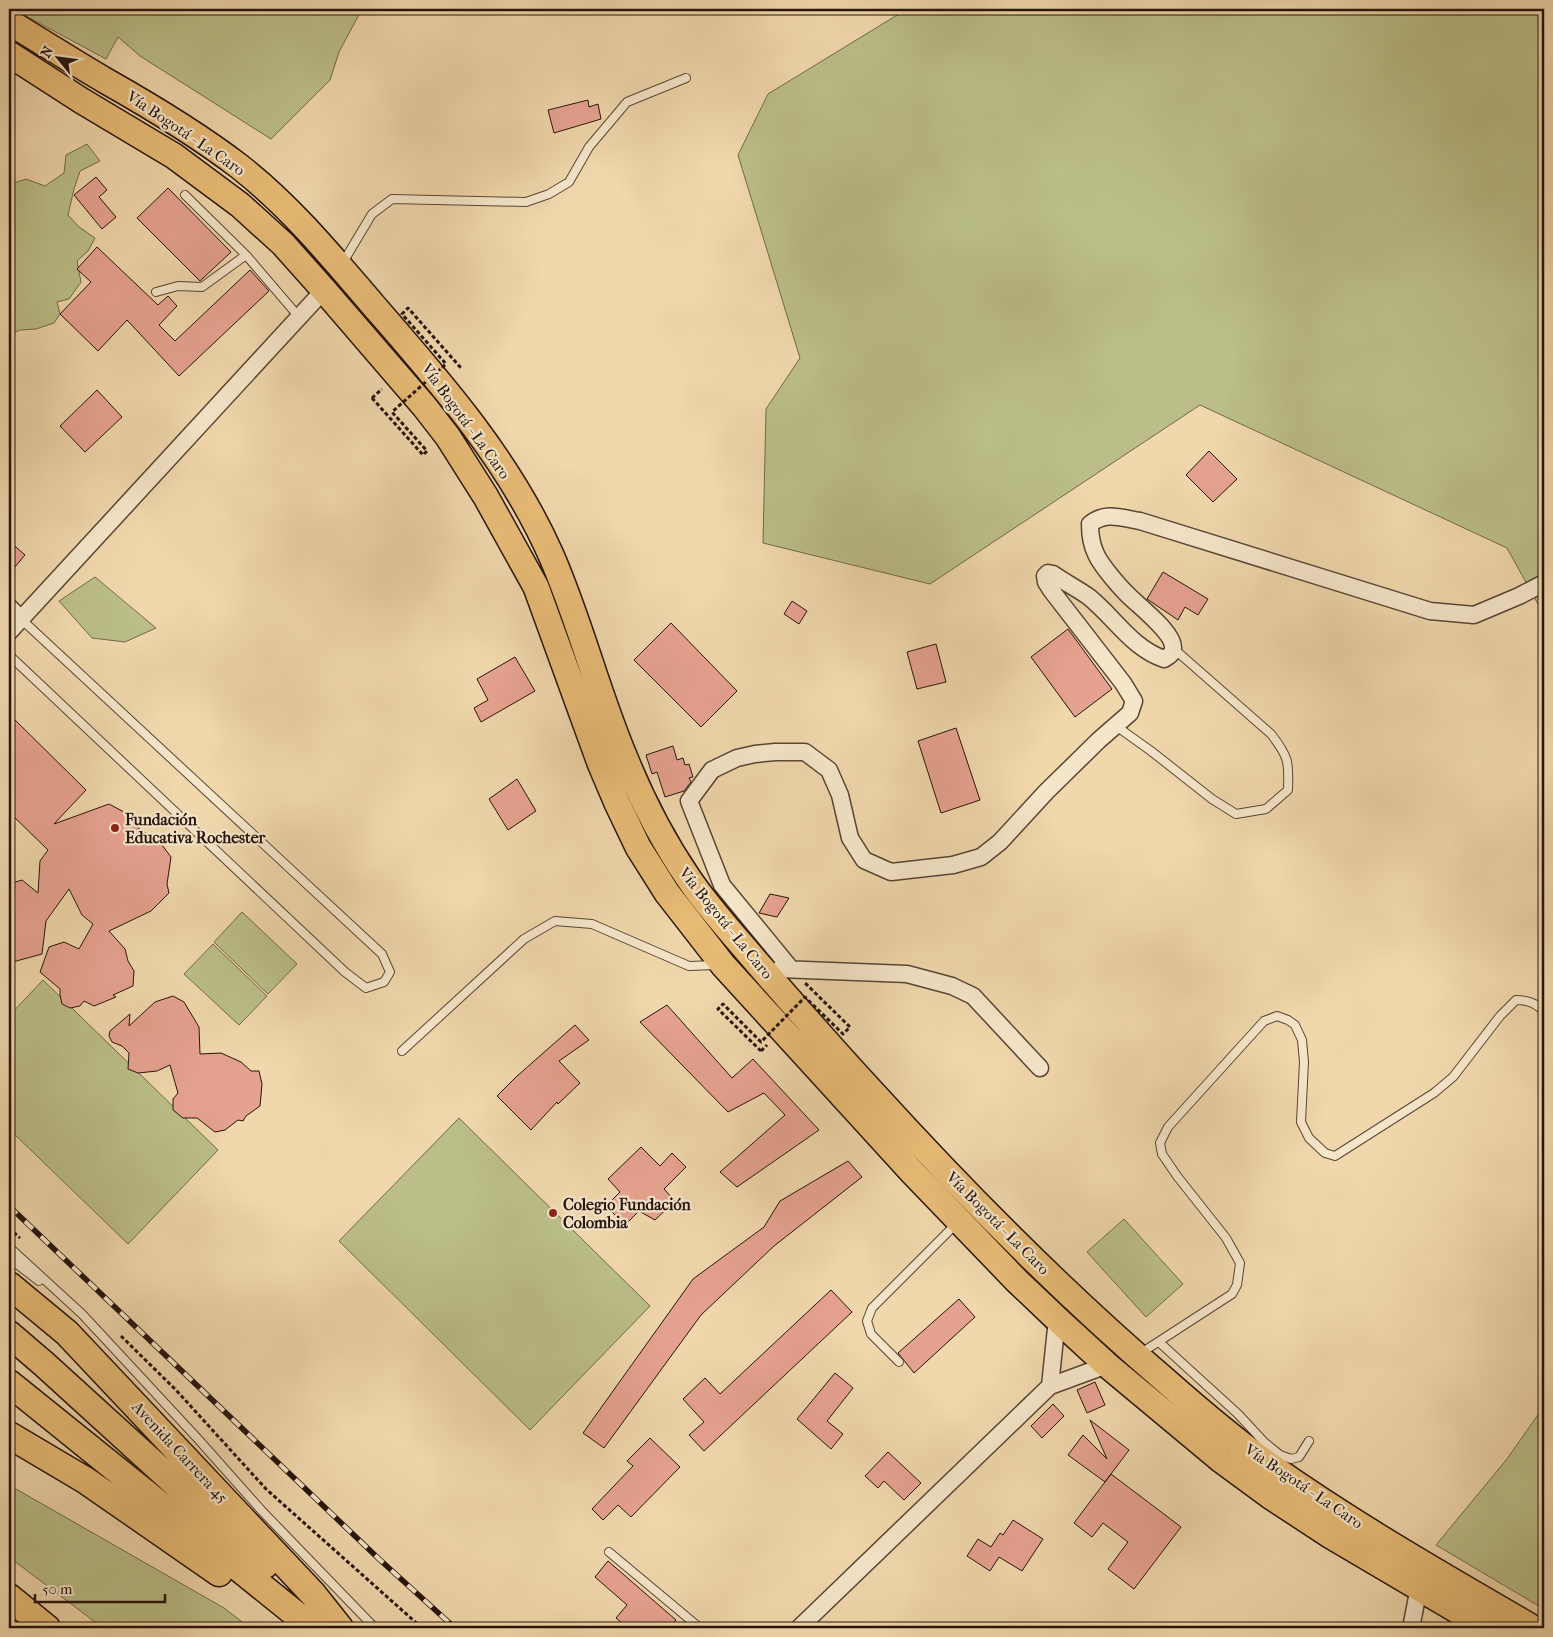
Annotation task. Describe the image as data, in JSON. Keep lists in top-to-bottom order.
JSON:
{
  "streets": {
    "highway": ["Avenida Carrera 45"],
    "main road": ["Vía Bogotá - La Caro"]
  },
  "places": ["Fundación Educativa Rochester", "Colegio Fundación Colombia"],
  "scale_bar": "50 m",
  "north": "top left"
}
